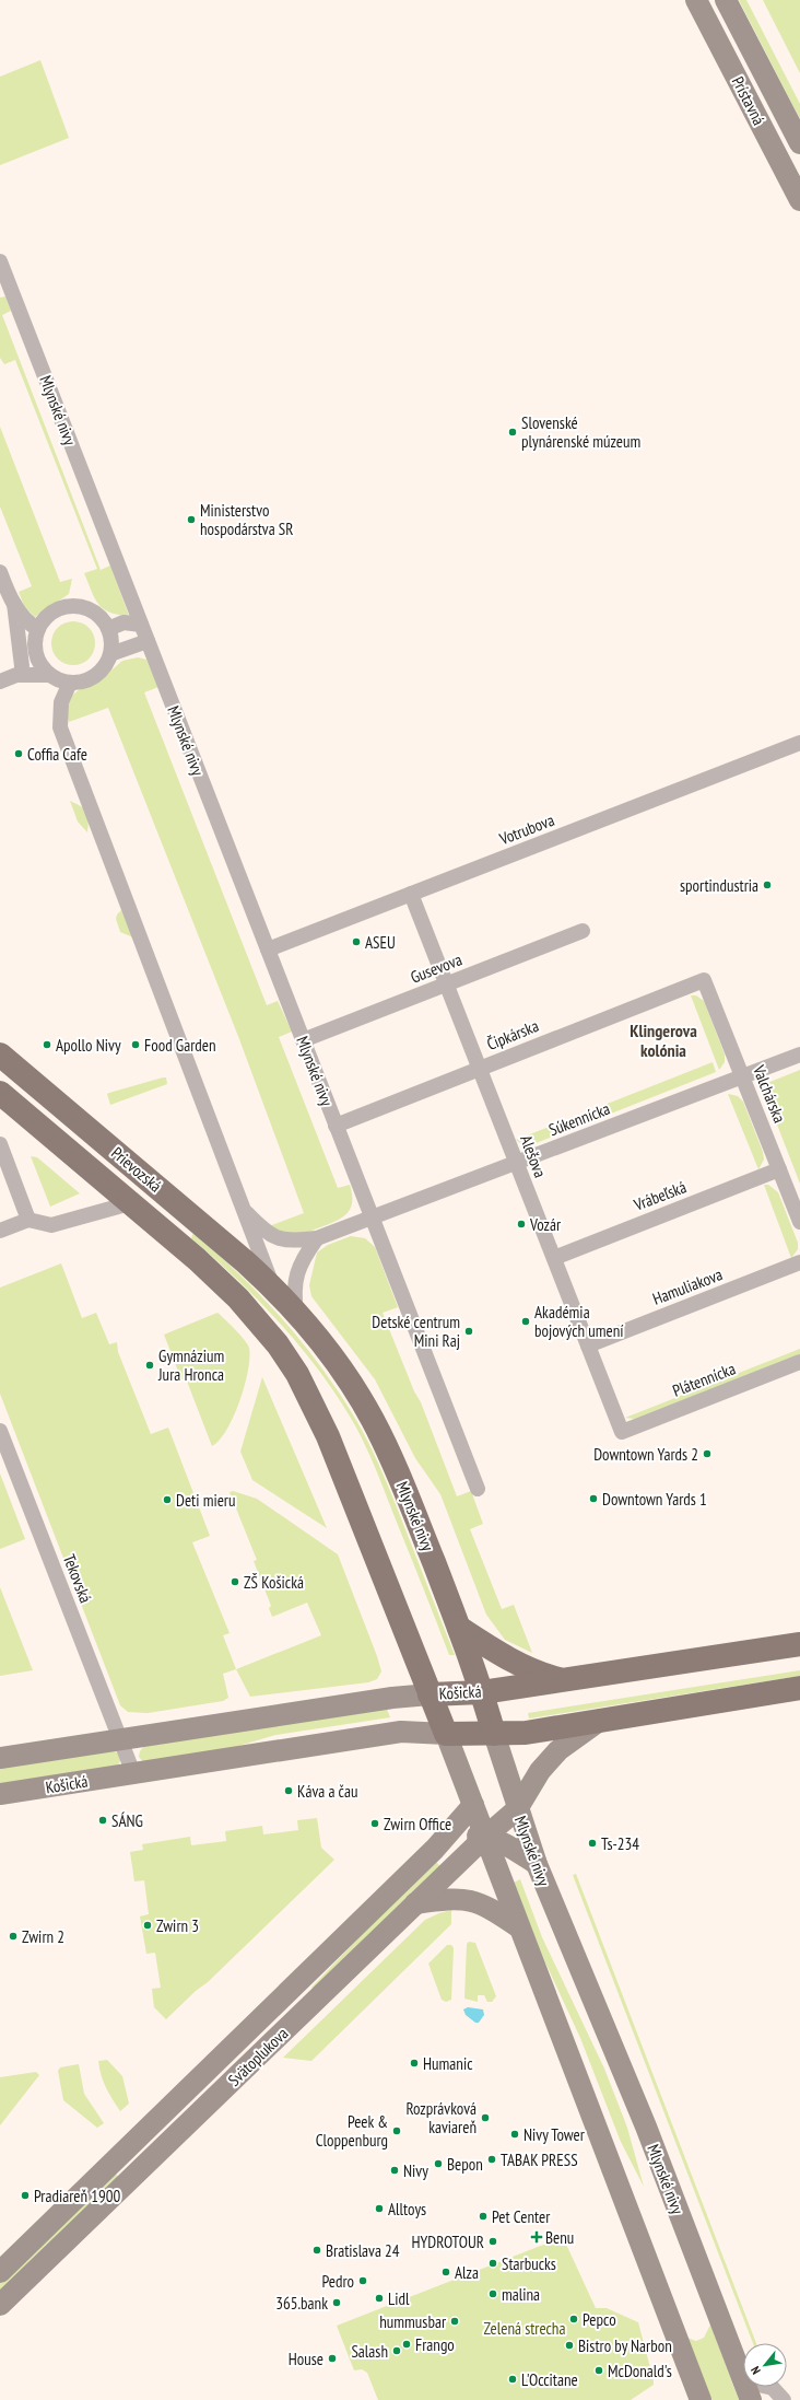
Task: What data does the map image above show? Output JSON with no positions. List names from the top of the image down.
{
  "streets": {
    "main road": ["Mlynské nivy", "Prievozská", "Košická"],
    "street": [
      "Prístavná",
      "Votrubova",
      "Gusevova",
      "Čipkárska",
      "Valchárska",
      "Súkennícka",
      "Alešova",
      "Vrábeľská",
      "Hamuliakova",
      "Plátennícka",
      "Tekovská",
      "Svätoplukova"
    ]
  },
  "crossings": [
    ["Mlynské nivy", "Votrubova"],
    ["Mlynské nivy", "Gusevova"],
    ["Mlynské nivy", "Čipkárska"],
    ["Mlynské nivy", "Súkennícka"],
    ["Mlynské nivy", "Prievozská"],
    ["Mlynské nivy", "Košická"],
    ["Mlynské nivy", "Svätoplukova"],
    ["Votrubova", "Alešova"],
    ["Gusevova", "Alešova"],
    ["Čipkárska", "Valchárska"],
    ["Čipkárska", "Alešova"],
    ["Valchárska", "Súkennícka"],
    ["Valchárska", "Vrábeľská"],
    ["Súkennícka", "Alešova"],
    ["Alešova", "Vrábeľská"],
    ["Alešova", "Hamuliakova"],
    ["Alešova", "Plátennícka"],
    ["Prievozská", "Košická"],
    ["Tekovská", "Košická"],
    ["Košická", "Svätoplukova"]
  ],
  "districts": ["Klingerova kolónia"],
  "parks": ["Zelená strecha"],
  "places": {
    "other": [
      "Slovenské plynárenské múzeum",
      "Ministerstvo hospodárstva SR",
      "Coffia Cafe",
      "sportindustria",
      "ASEU",
      "Apollo Nivy",
      "Food Garden",
      "Vozár",
      "Akadémia bojových umení",
      "Detské centrum Mini Raj",
      "Gymnázium Jura Hronca",
      "Downtown Yards 2",
      "Downtown Yards 1",
      "Deti mieru",
      "ZŠ Košická",
      "Káva a čau",
      "SÁNG",
      "Zwirn Office",
      "Ts-234",
      "Zwirn 3",
      "Zwirn 2",
      "Humanic",
      "Rozprávková kaviareň",
      "Peek & Cloppenburg",
      "Nivy Tower",
      "TABAK PRESS",
      "Bepon",
      "Nivy",
      "Pradiareň 1900",
      "Alltoys",
      "Pet Center",
      "HYDROTOUR",
      "Bratislava 24",
      "Starbucks",
      "Alza",
      "Pedro",
      "malina",
      "Lidl",
      "365.bank",
      "Pepco",
      "hummusbar",
      "Frango",
      "Bistro by Narbon",
      "Salash",
      "House",
      "McDonald's",
      "L'Occitane"
    ],
    "health": ["Benu"]
  },
  "north": "bottom left"
}
